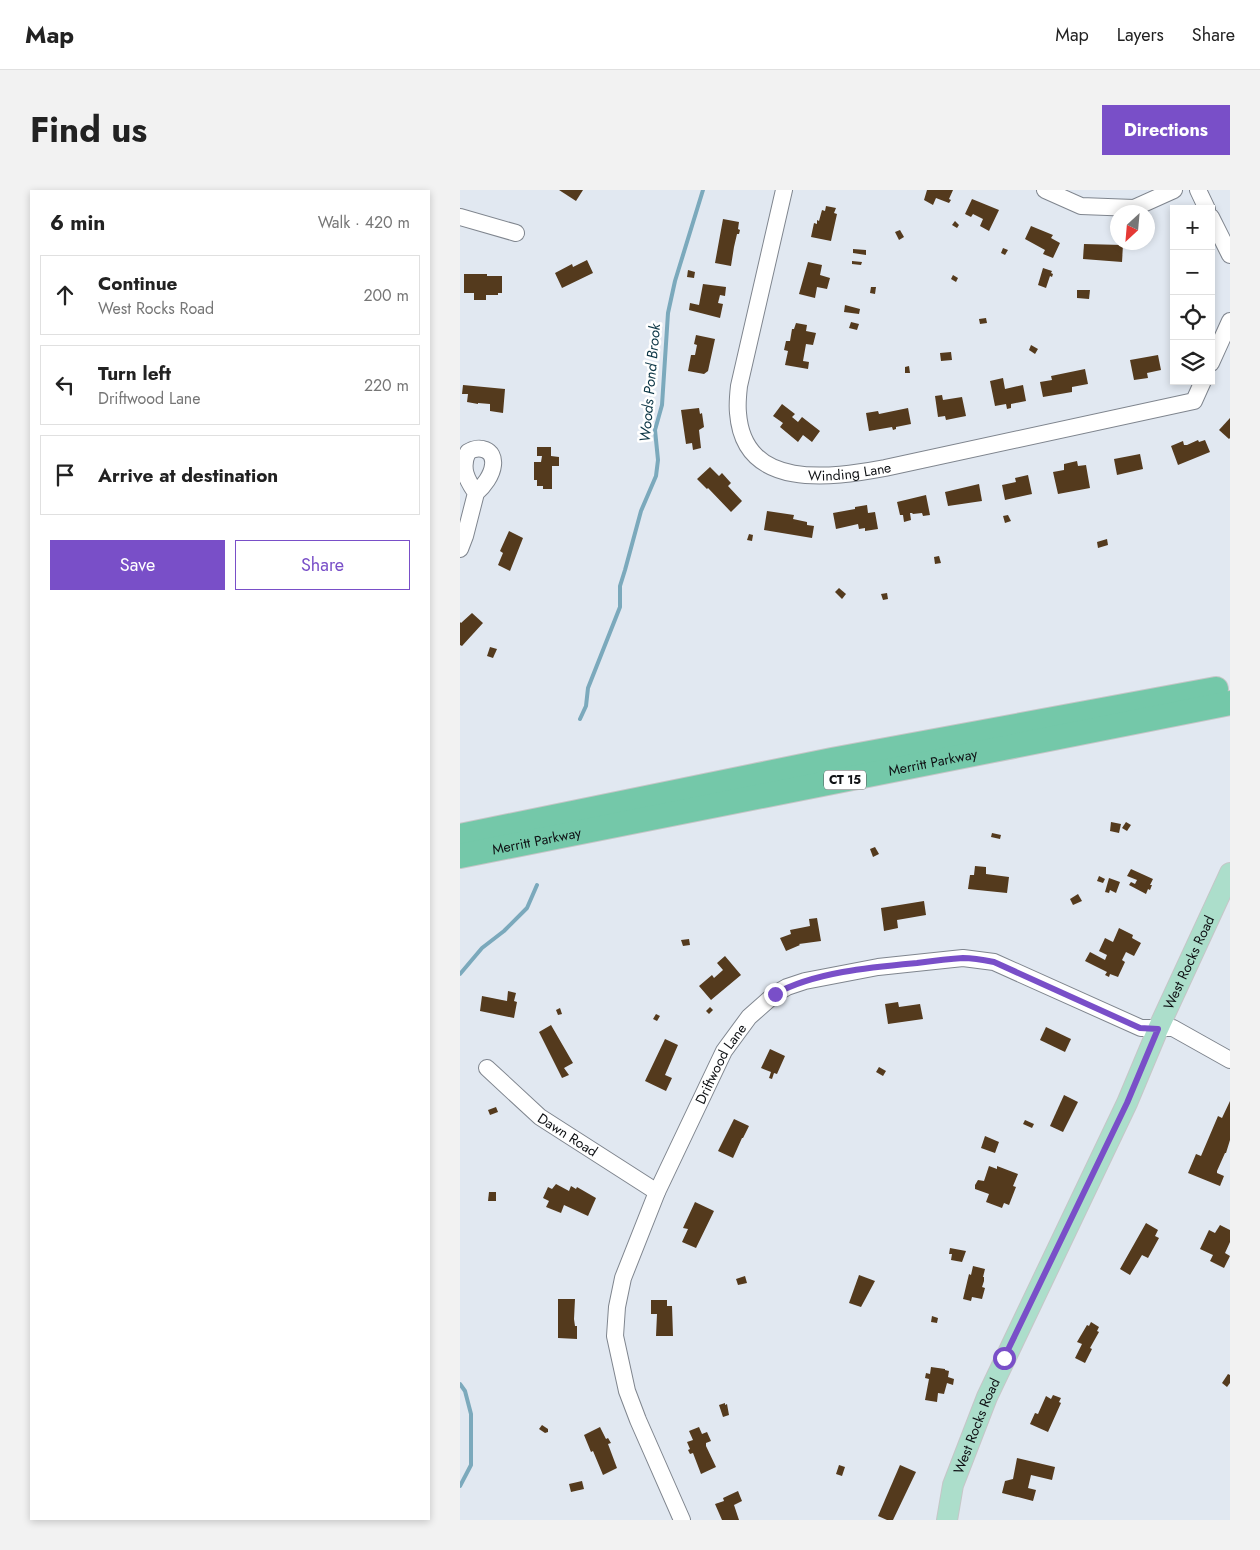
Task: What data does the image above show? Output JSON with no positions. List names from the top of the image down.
{
  "streets": {
    "highway": ["Merritt Parkway", "CT 15"],
    "main road": ["West Rocks Road"],
    "street": ["Winding Lane", "Driftwood Lane", "Dawn Road"]
  },
  "crossings": [
    ["West Rocks Road", "Driftwood Lane"],
    ["Driftwood Lane", "Dawn Road"]
  ],
  "water": ["Woods Pond Brook"],
  "north": "bottom left",
  "page": {
    "header": "Map",
    "nav": ["Map", "Layers", "Share"],
    "title": "Find us",
    "buttons": [
      "Directions",
      ["Save", "Share"]
    ],
    "heading": ["6 min", "Walk · 420 m"],
    "map_buttons": ["+", "−"],
    "list": [
      ["Continue", "West Rocks Road", "200 m"],
      ["Turn left", "Driftwood Lane", "220 m"],
      "Arrive at destination"
    ]
  }
}
